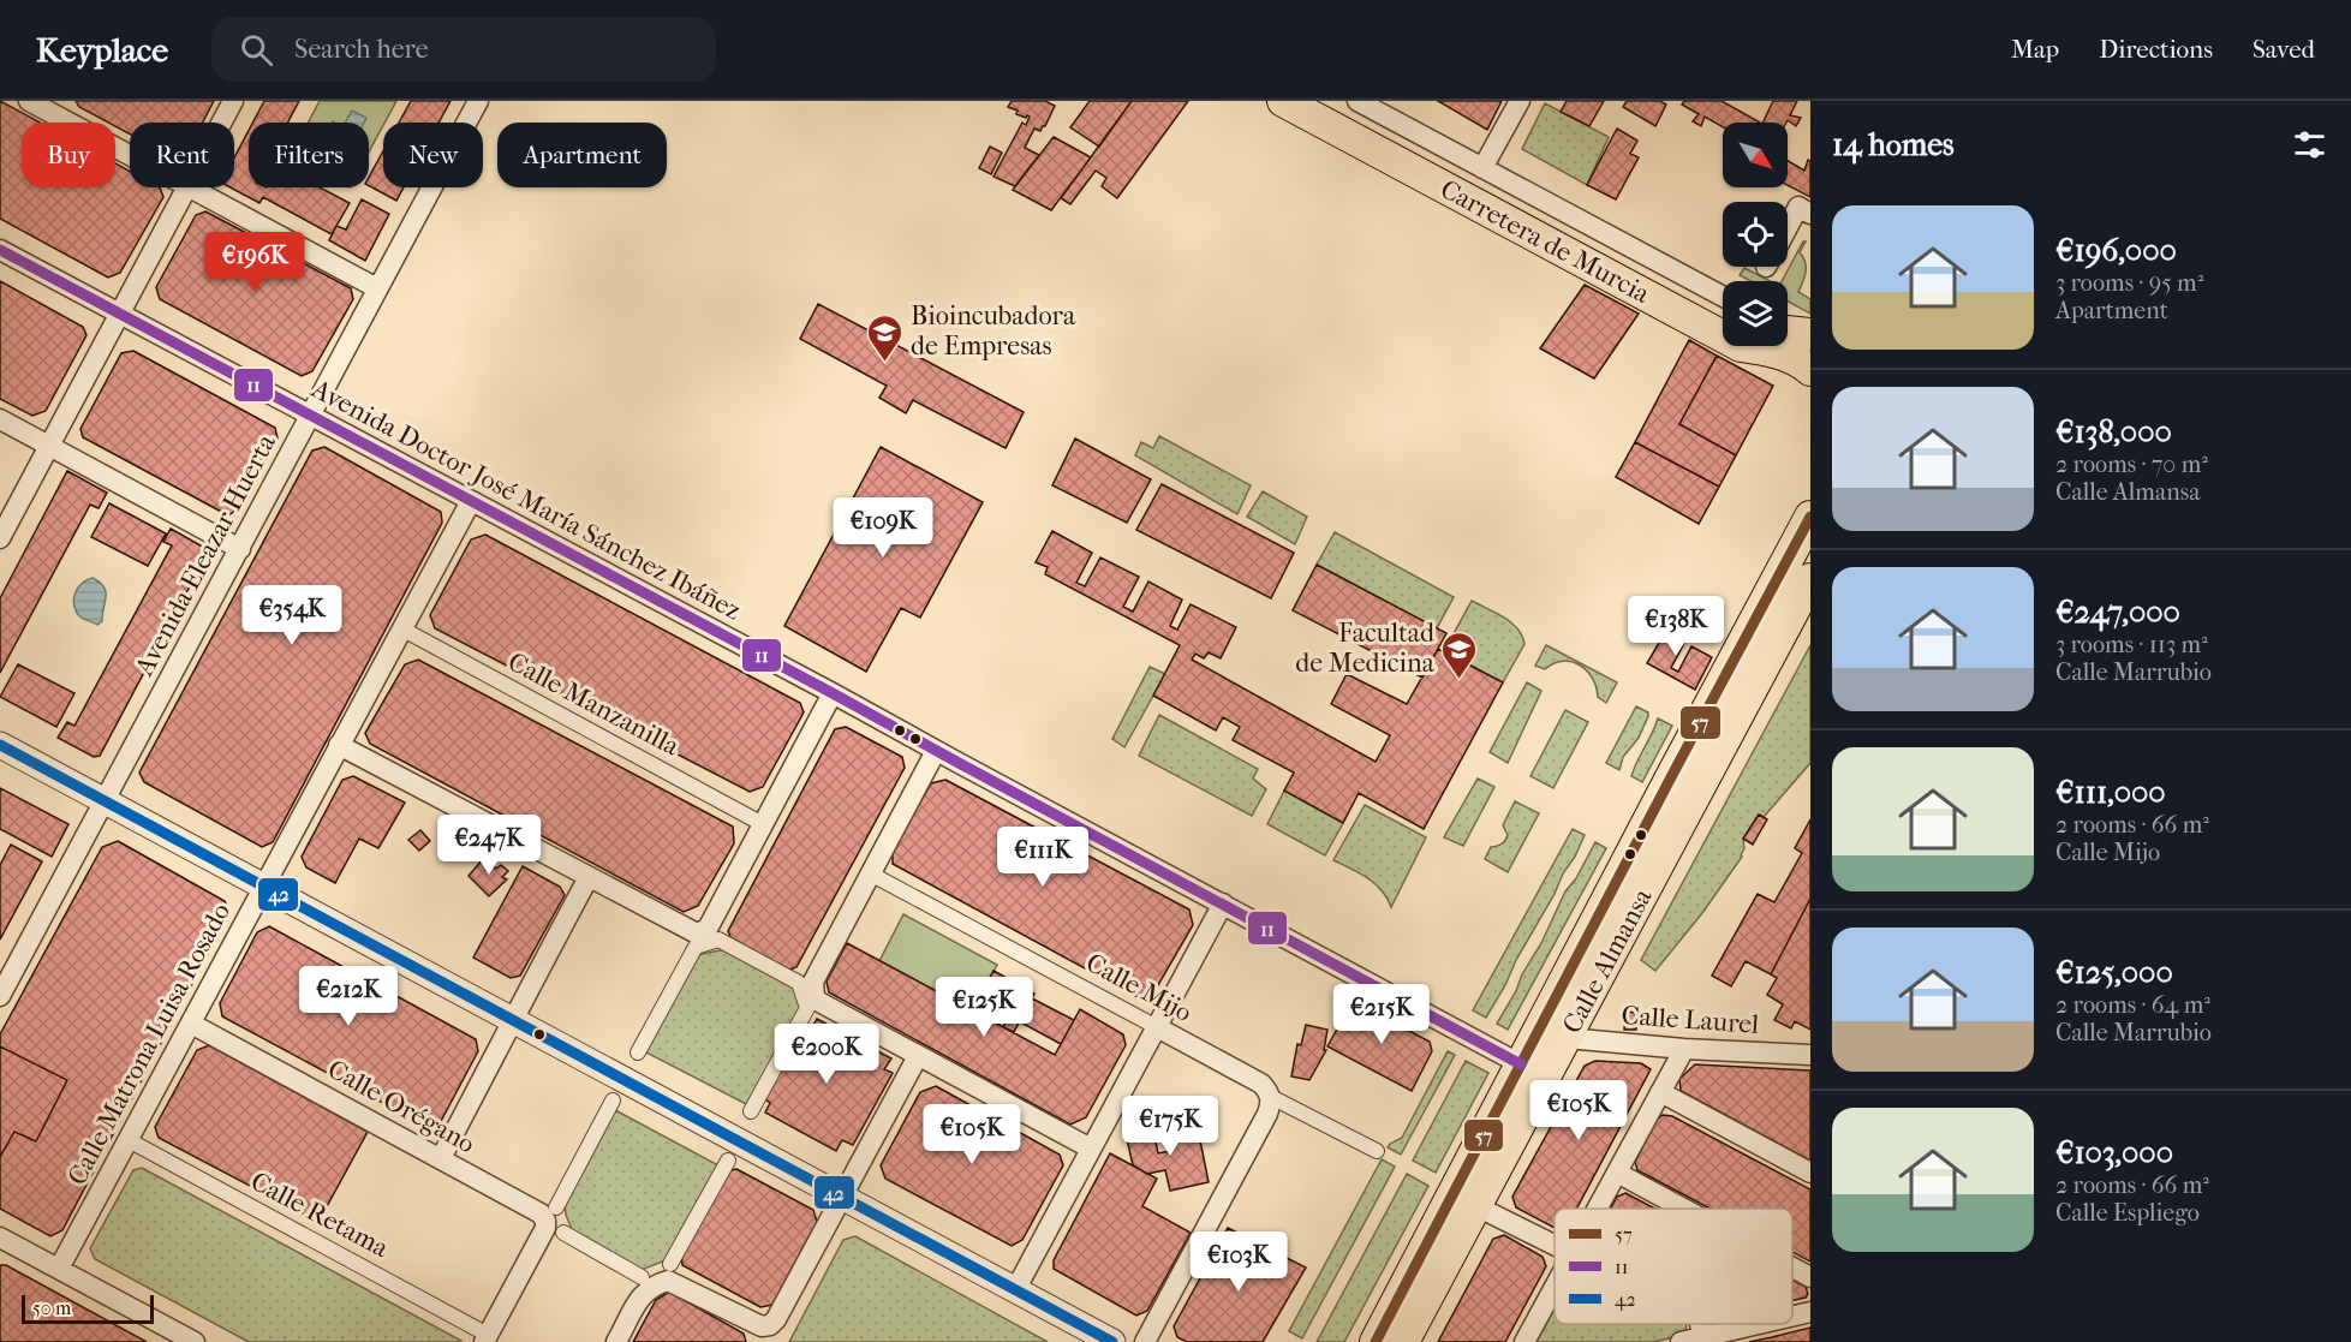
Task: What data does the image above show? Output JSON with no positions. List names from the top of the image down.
{
  "streets": {
    "main road": ["Carretera de Murcia", "Calle Almansa"],
    "street": [
      "Avenida Doctor José María Sánchez Ibáñez",
      "Avenida Eleazar Huerta",
      "Calle Manzanilla",
      "Calle Mijo",
      "Calle Laurel",
      "Calle Matrona Luisa Rosado",
      "Calle Orégano",
      "Calle Retama"
    ]
  },
  "crossings": [
    ["Avenida Doctor José María Sánchez Ibáñez", "Avenida Eleazar Huerta"],
    ["Avenida Doctor José María Sánchez Ibáñez", "Calle Almansa"],
    ["Avenida Doctor José María Sánchez Ibáñez", "Calle Matrona Luisa Rosado"],
    ["Calle Manzanilla", "Calle Matrona Luisa Rosado"],
    ["Calle Almansa", "Calle Laurel"],
    ["Calle Matrona Luisa Rosado", "Calle Orégano"],
    ["Calle Matrona Luisa Rosado", "Calle Retama"]
  ],
  "places": {
    "school or university": ["Bioincubadora de Empresas", "Facultad de Medicina"]
  },
  "lines": ["transit line 11", "transit line 57", "transit line 42"],
  "legend": ["57", "11", "42"],
  "scale_bar": "50 m",
  "north": "bottom right",
  "page": {
    "header": "Keyplace",
    "search": "Search here",
    "nav": ["Map", "Directions", "Saved"],
    "heading": "14 homes",
    "chip": [
      "Buy",
      "Rent",
      "Filters",
      "New",
      "Apartment"
    ],
    "list": [
      {
        "name": "€196,000",
        "note": "3 rooms · 95 m² · Apartment"
      },
      {
        "name": "€138,000",
        "note": "2 rooms · 70 m² · Calle Almansa"
      },
      {
        "name": "€247,000",
        "note": "3 rooms · 113 m² · Calle Marrubio"
      },
      {
        "name": "€111,000",
        "note": "2 rooms · 66 m² · Calle Mijo"
      },
      {
        "name": "€125,000",
        "note": "2 rooms · 64 m² · Calle Marrubio"
      },
      {
        "name": "€103,000",
        "note": "2 rooms · 66 m² · Calle Espliego"
      }
    ],
    "price": [
      "€196K",
      "€109K",
      "€354K",
      "€138K",
      "€247K",
      "€111K",
      "€212K",
      "€125K",
      "€215K",
      "€200K",
      "€105K",
      "€175K",
      "€105K",
      "€103K"
    ],
    "scale": "50 m"
  }
}
